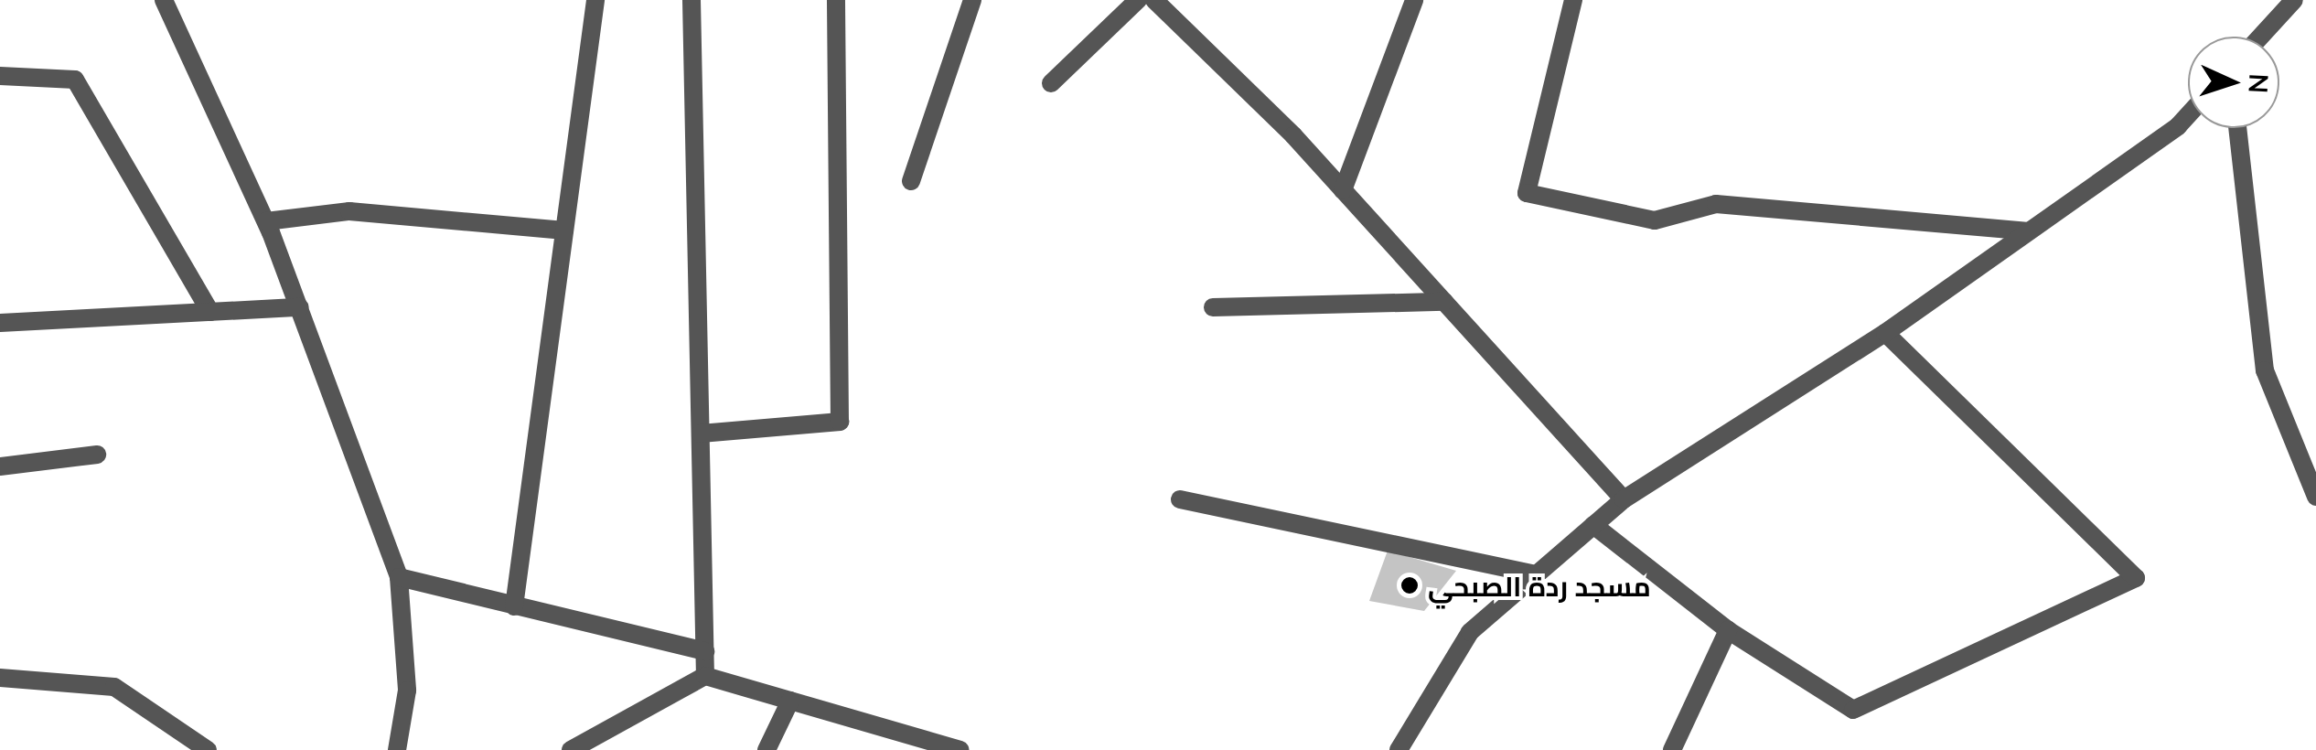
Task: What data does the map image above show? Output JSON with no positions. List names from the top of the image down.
{
  "places": ["مسجد ردة الصبحي"],
  "north": "right"
}
